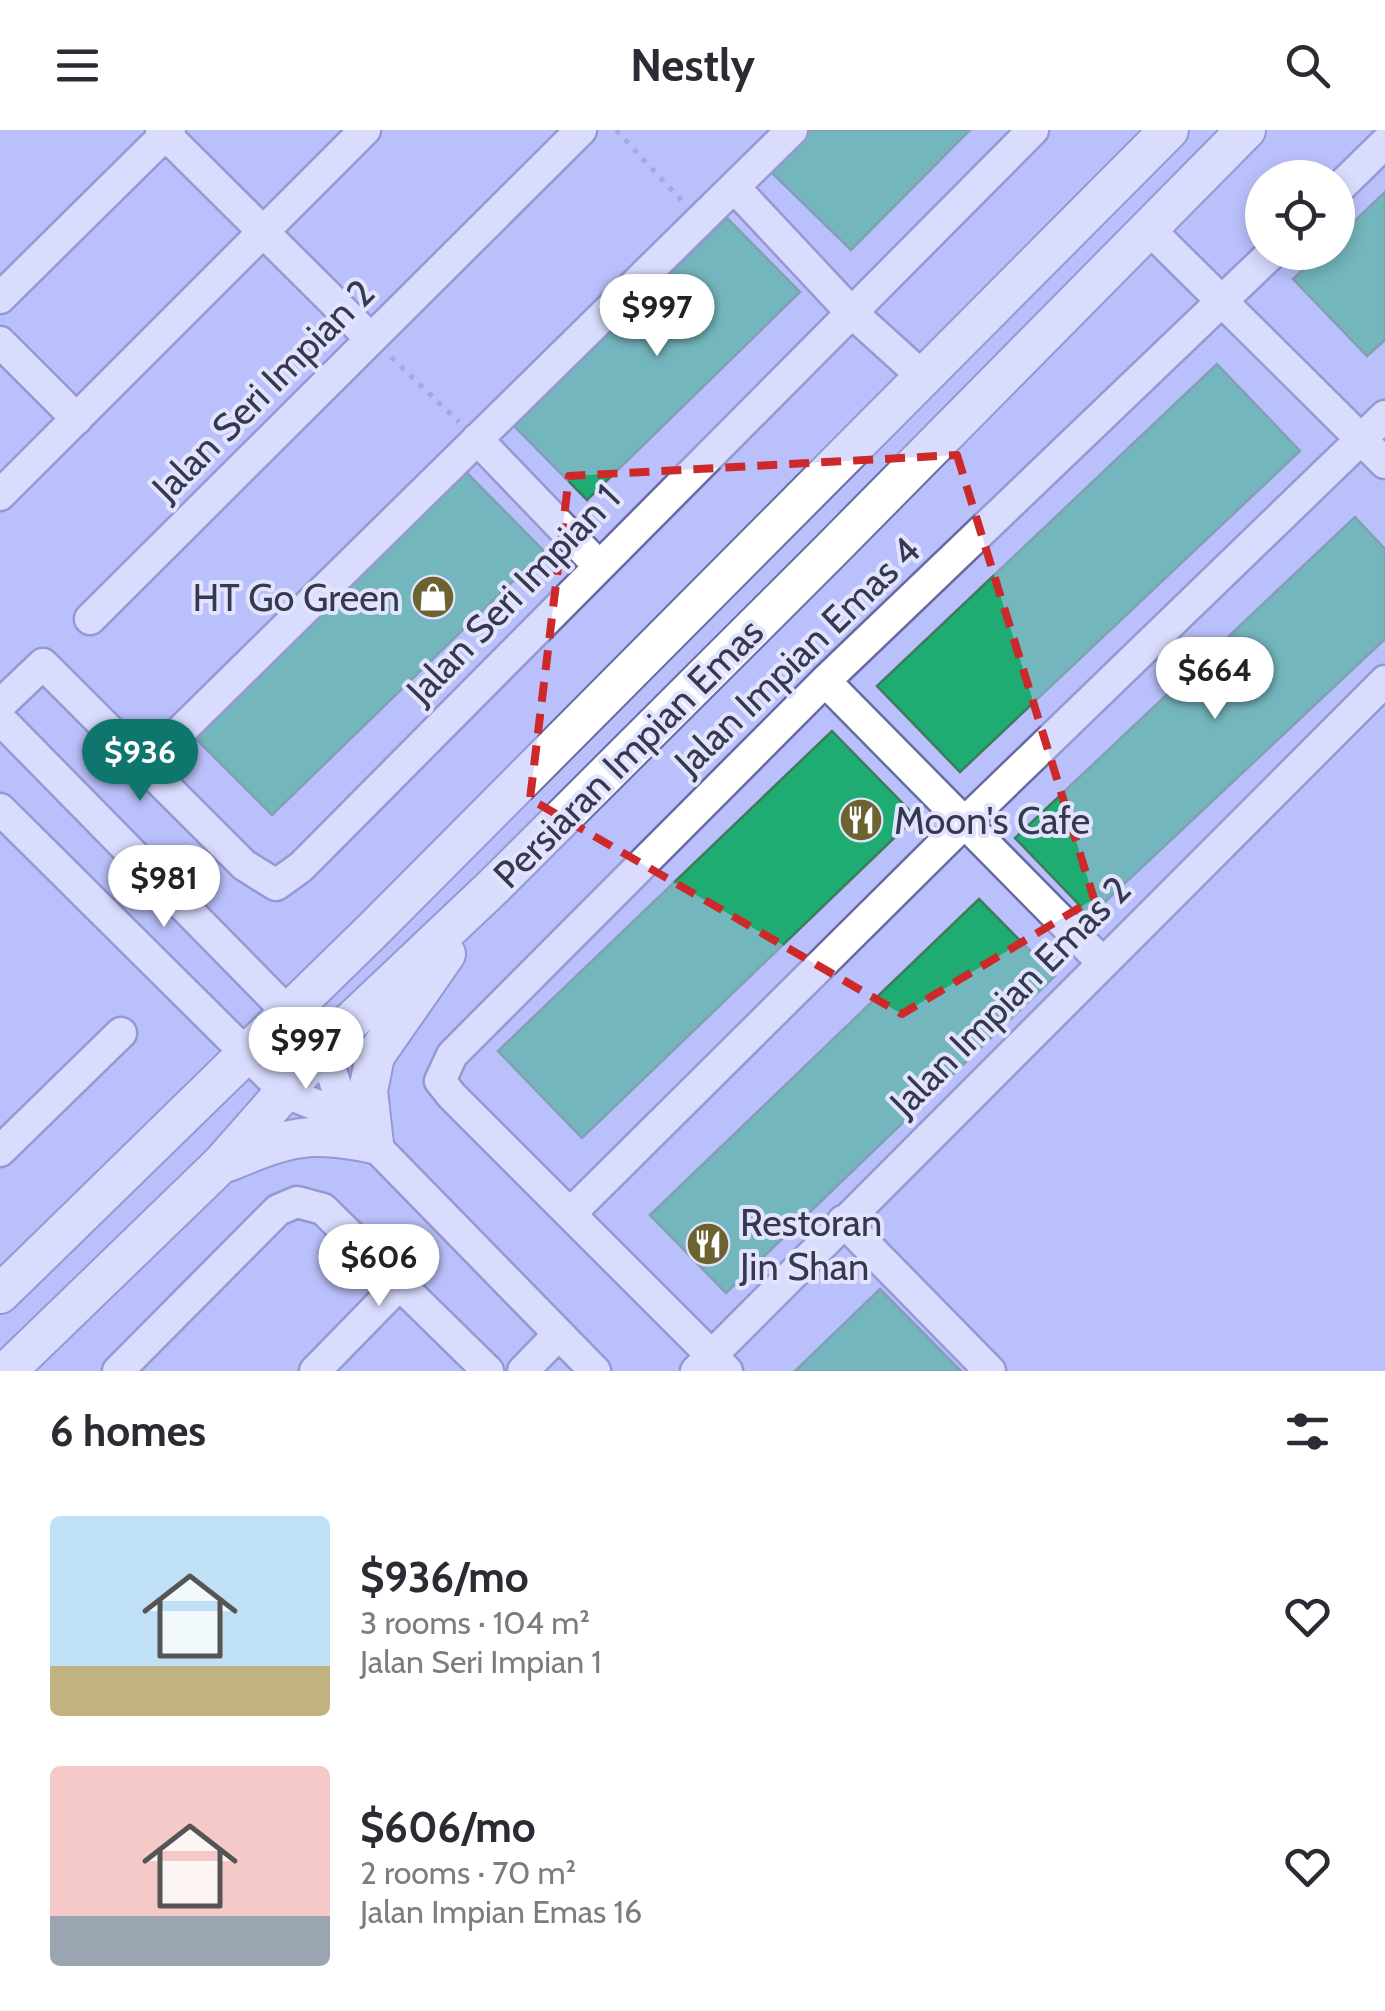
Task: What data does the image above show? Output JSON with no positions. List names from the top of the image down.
{
  "streets": {
    "main road": ["Persiaran Impian Emas"],
    "street": [
      "Jalan Seri Impian 2",
      "Jalan Seri Impian 1",
      "Jalan Impian Emas 4",
      "Jalan Impian Emas 2"
    ]
  },
  "places": {
    "shop": ["HT Go Green"],
    "restaurant": ["Moon's Cafe", "Restoran Jin Shan"]
  },
  "page": {
    "header": "Nestly",
    "price": [
      "$997",
      "$664",
      "$936",
      "$981",
      "$997",
      "$606"
    ],
    "heading": "6 homes",
    "list": [
      {
        "name": "$936/mo",
        "note": "3 rooms · 104 m² · Jalan Seri Impian 1"
      },
      {
        "name": "$606/mo",
        "note": "2 rooms · 70 m² · Jalan Impian Emas 16"
      }
    ]
  }
}
